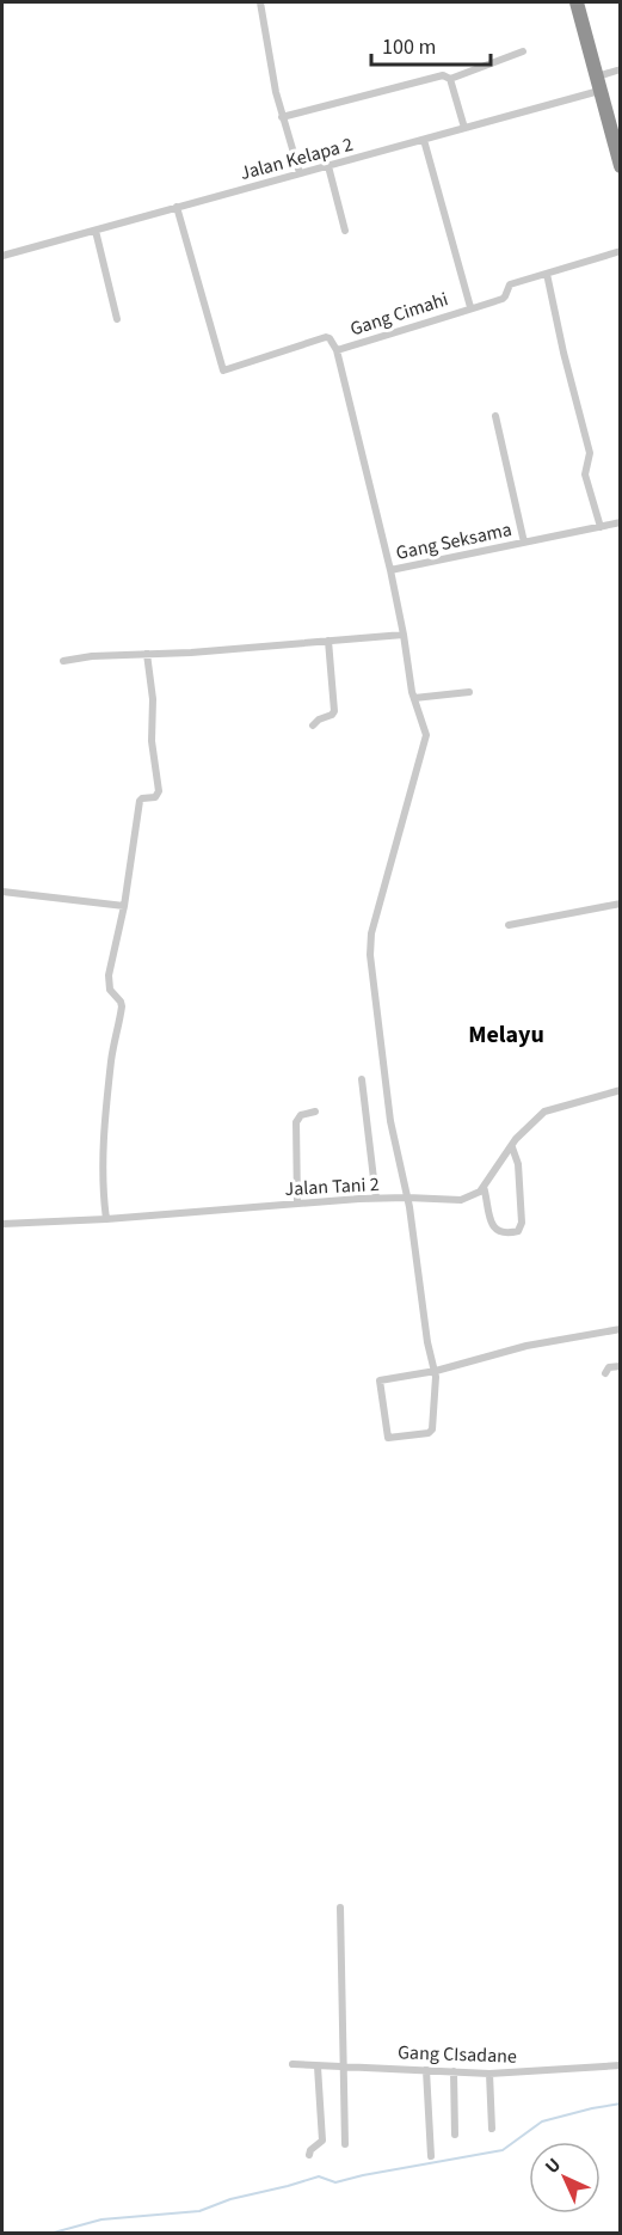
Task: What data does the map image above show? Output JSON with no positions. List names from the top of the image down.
{
  "streets": {
    "street": [
      "Jalan Kelapa 2",
      "Gang Cimahi",
      "Gang Seksama",
      "Jalan Tani 2",
      "Gang CIsadane"
    ]
  },
  "crossings": [
    ["Jalan Kelapa 2", "Gang Cimahi"],
    ["Gang Cimahi", "Gang Seksama"]
  ],
  "districts": ["Melayu"],
  "scale_bar": "100 m",
  "north": "top left"
}
